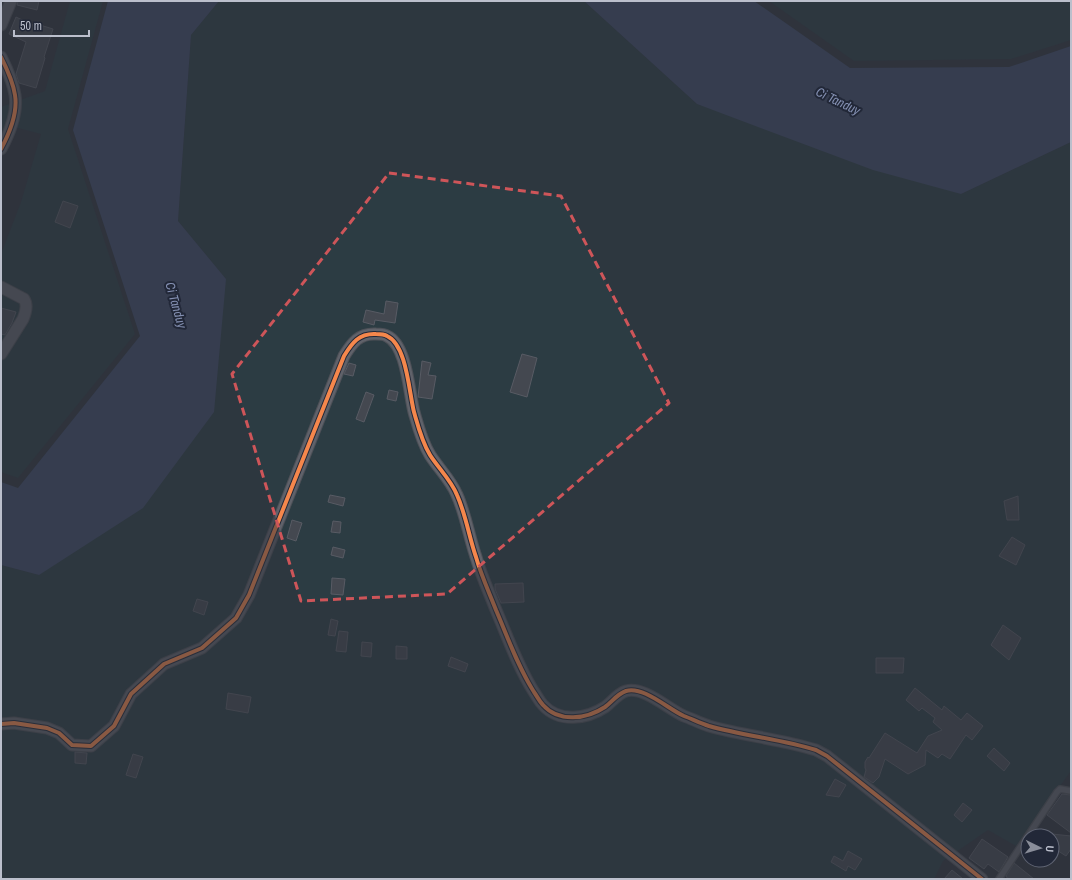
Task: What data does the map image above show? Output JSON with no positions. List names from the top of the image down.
{
  "water": ["Ci Tanduy"],
  "scale_bar": "50 m",
  "north": "right"
}
